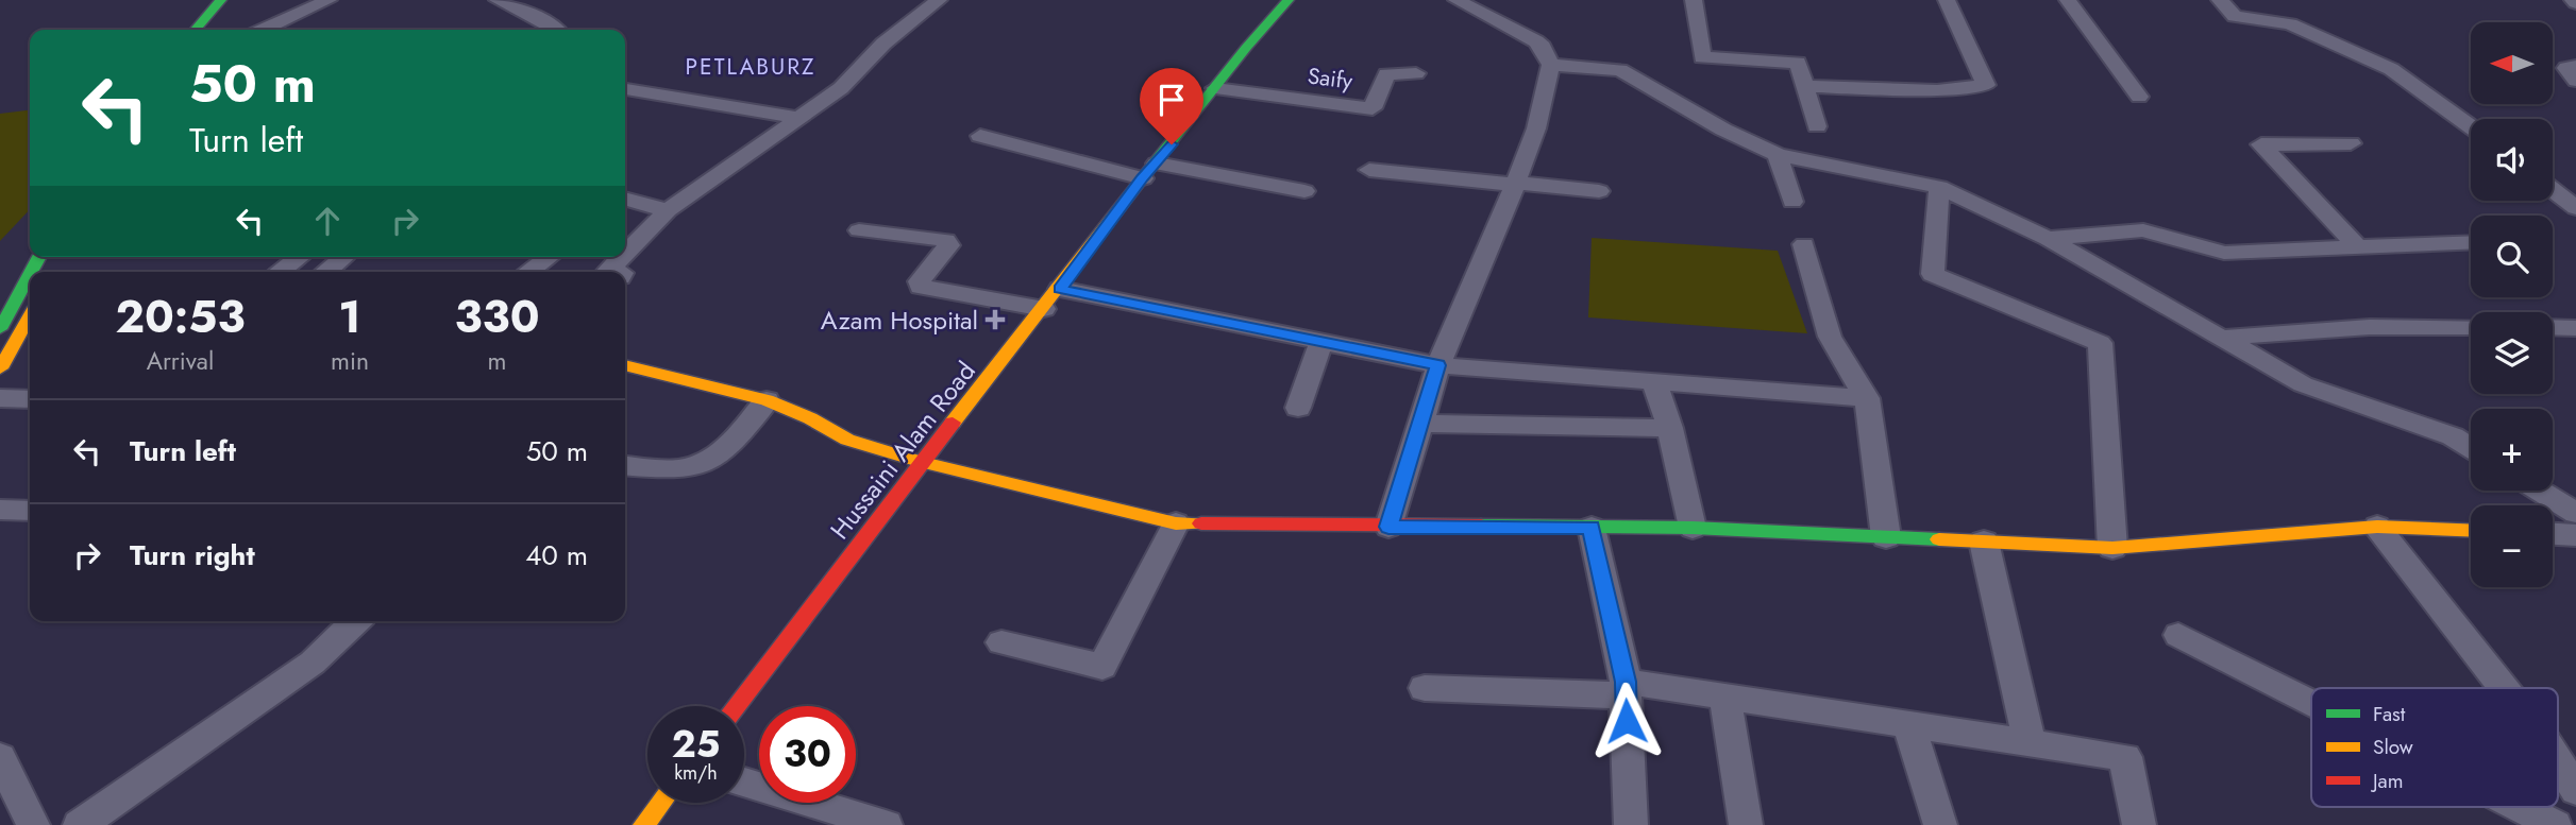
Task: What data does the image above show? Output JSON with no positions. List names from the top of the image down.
{
  "streets": {
    "main road": ["Hussaini Alam Road"],
    "street": ["Saify"]
  },
  "crossings": [
    ["Saify", "Hussaini Alam Road"]
  ],
  "districts": ["PETLABURZ"],
  "places": {
    "health": ["Azam Hospital"]
  },
  "legend": ["Fast", "Slow", "Jam"],
  "north": "left",
  "page": {
    "map_buttons": ["+", "−"],
    "turn": ["50 m", "Turn left"],
    "eta": [
      "20:53",
      "Arrival",
      "1",
      "min",
      "330",
      "m"
    ],
    "list": [
      {
        "name": "Turn left",
        "value": "50 m"
      },
      {
        "name": "Turn right",
        "value": "40 m"
      }
    ],
    "speed": "25 km/h",
    "limit": "30"
  }
}
